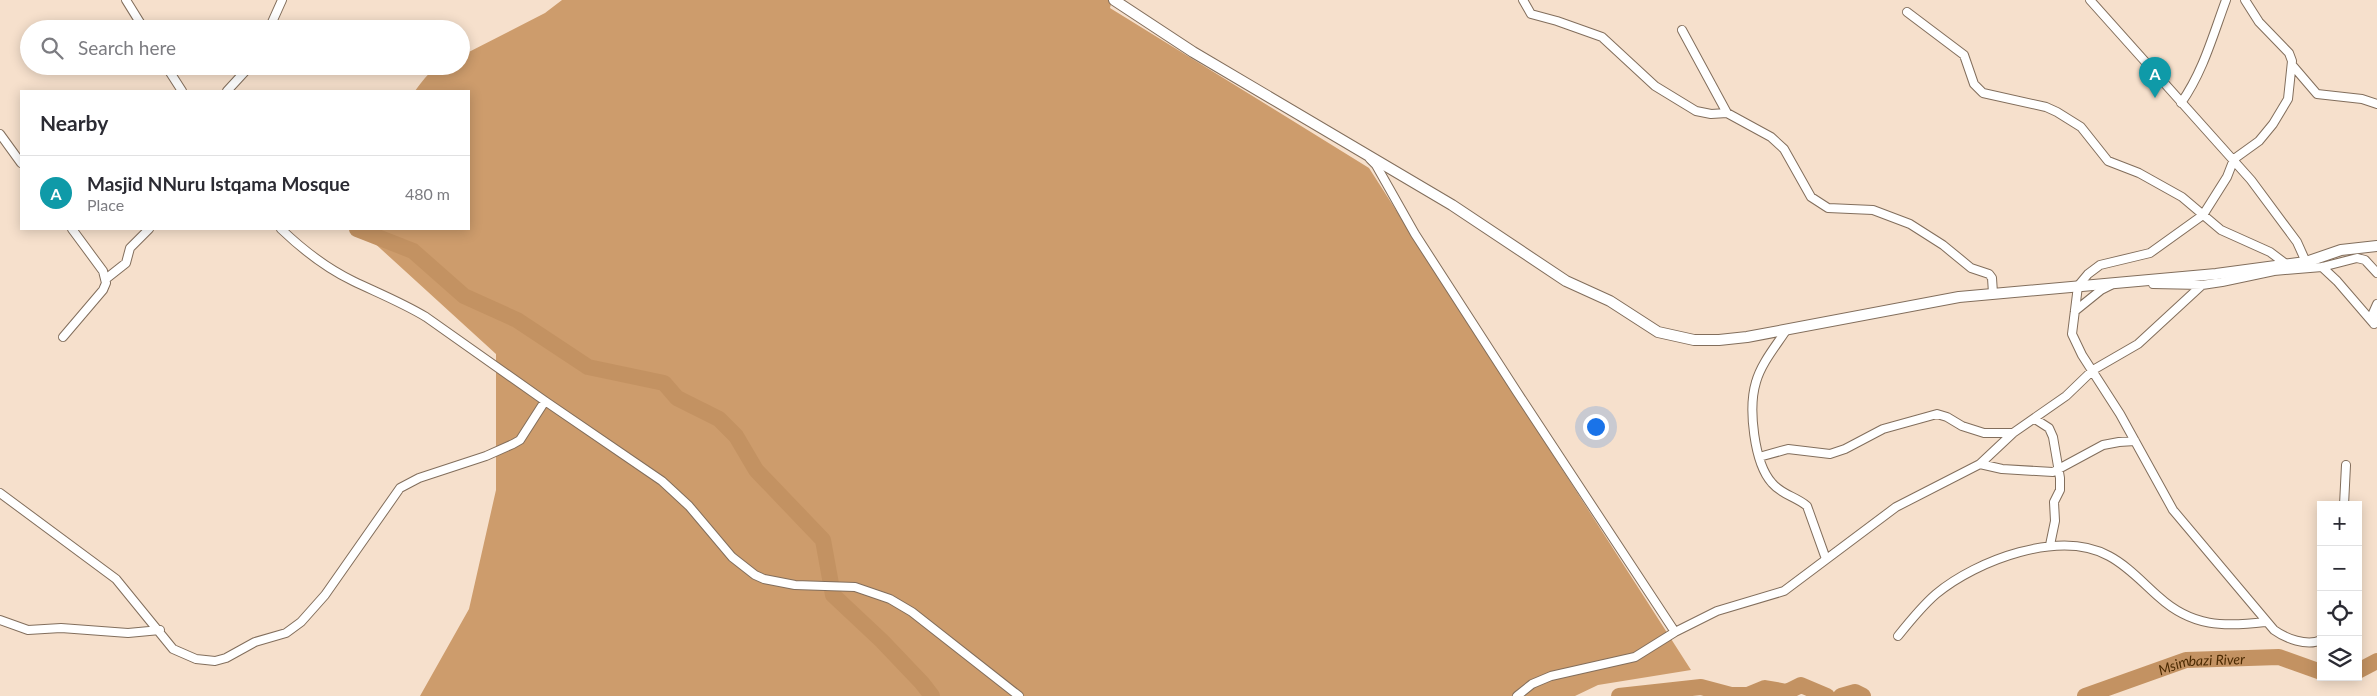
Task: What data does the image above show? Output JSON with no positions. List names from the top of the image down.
{
  "water": ["Msimbazi River"],
  "page": {
    "search": "Search here",
    "pins": "A",
    "heading": "Nearby",
    "list": [
      {
        "mark": "A",
        "name": "Masjid NNuru Istqama Mosque",
        "note": "Place",
        "value": "480 m"
      }
    ],
    "map_buttons": ["+", "−"]
  }
}
